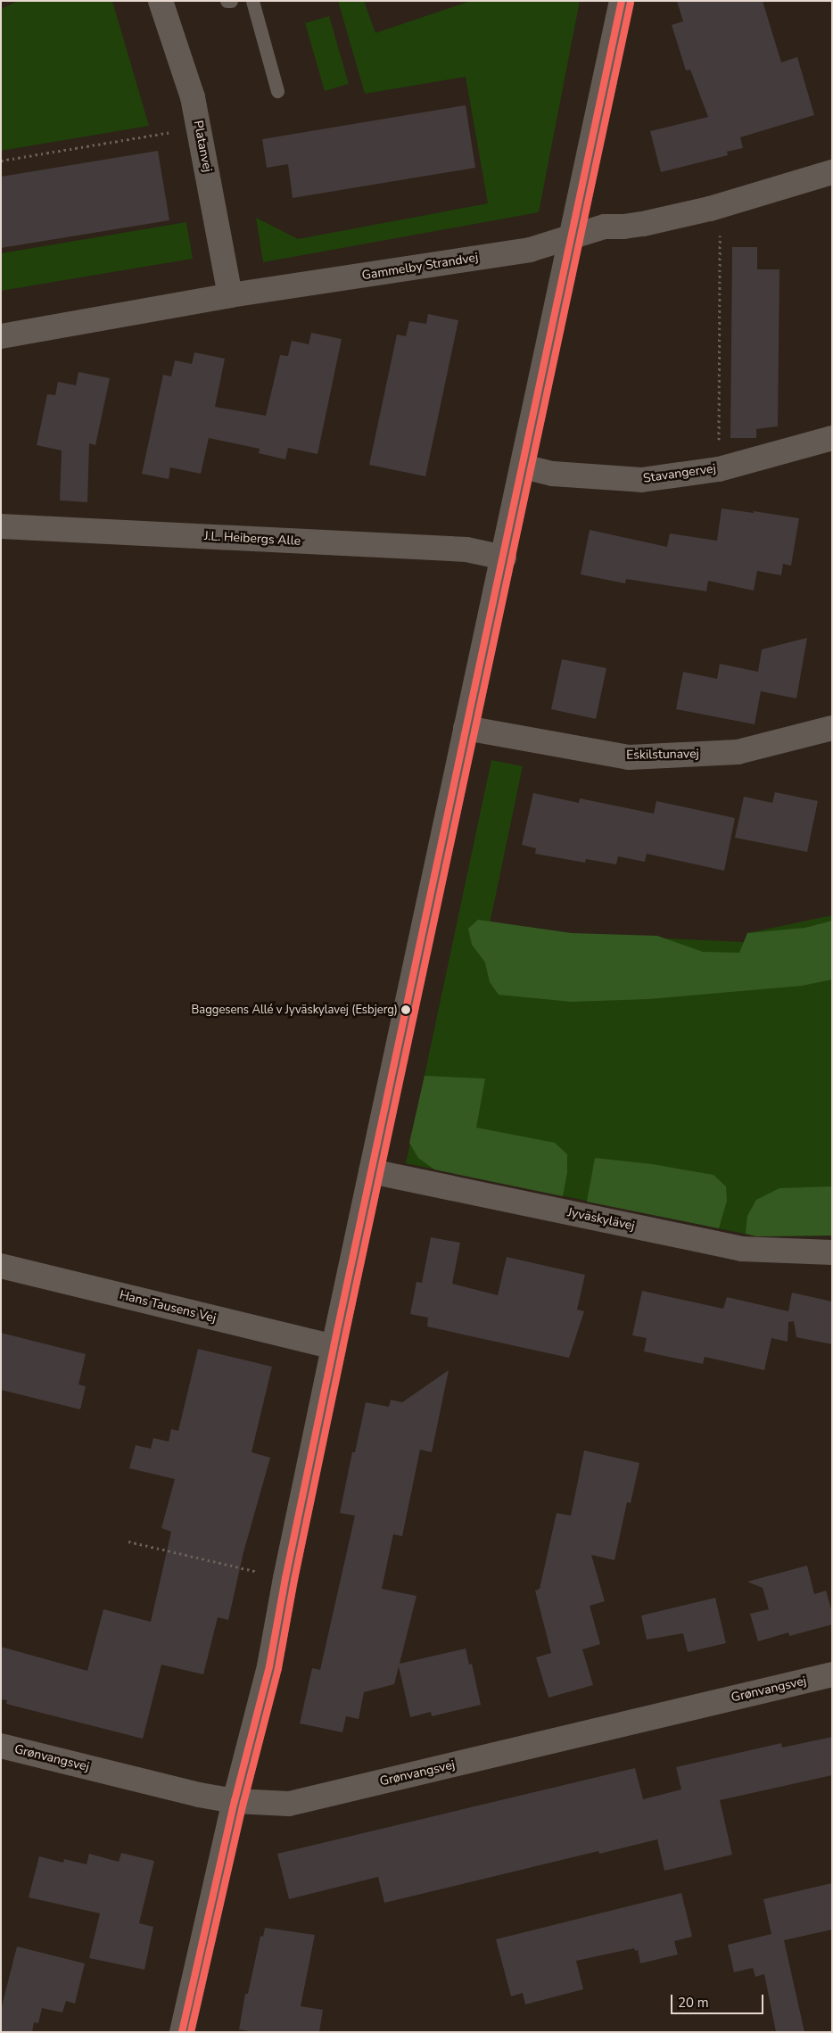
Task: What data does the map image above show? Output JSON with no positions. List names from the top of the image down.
{
  "streets": {
    "street": [
      "Platanvej",
      "Gammelby Strandvej",
      "Stavangervej",
      "J.L. Heibergs Alle",
      "Eskilstunavej",
      "Jyväskylävej",
      "Hans Tausens Vej",
      "Grønvangsvej"
    ]
  },
  "crossings": [
    ["Platanvej", "Gammelby Strandvej"]
  ],
  "places": ["Baggesens Allé v Jyväskylavej (Esbjerg)"],
  "scale_bar": "20 m"
}
